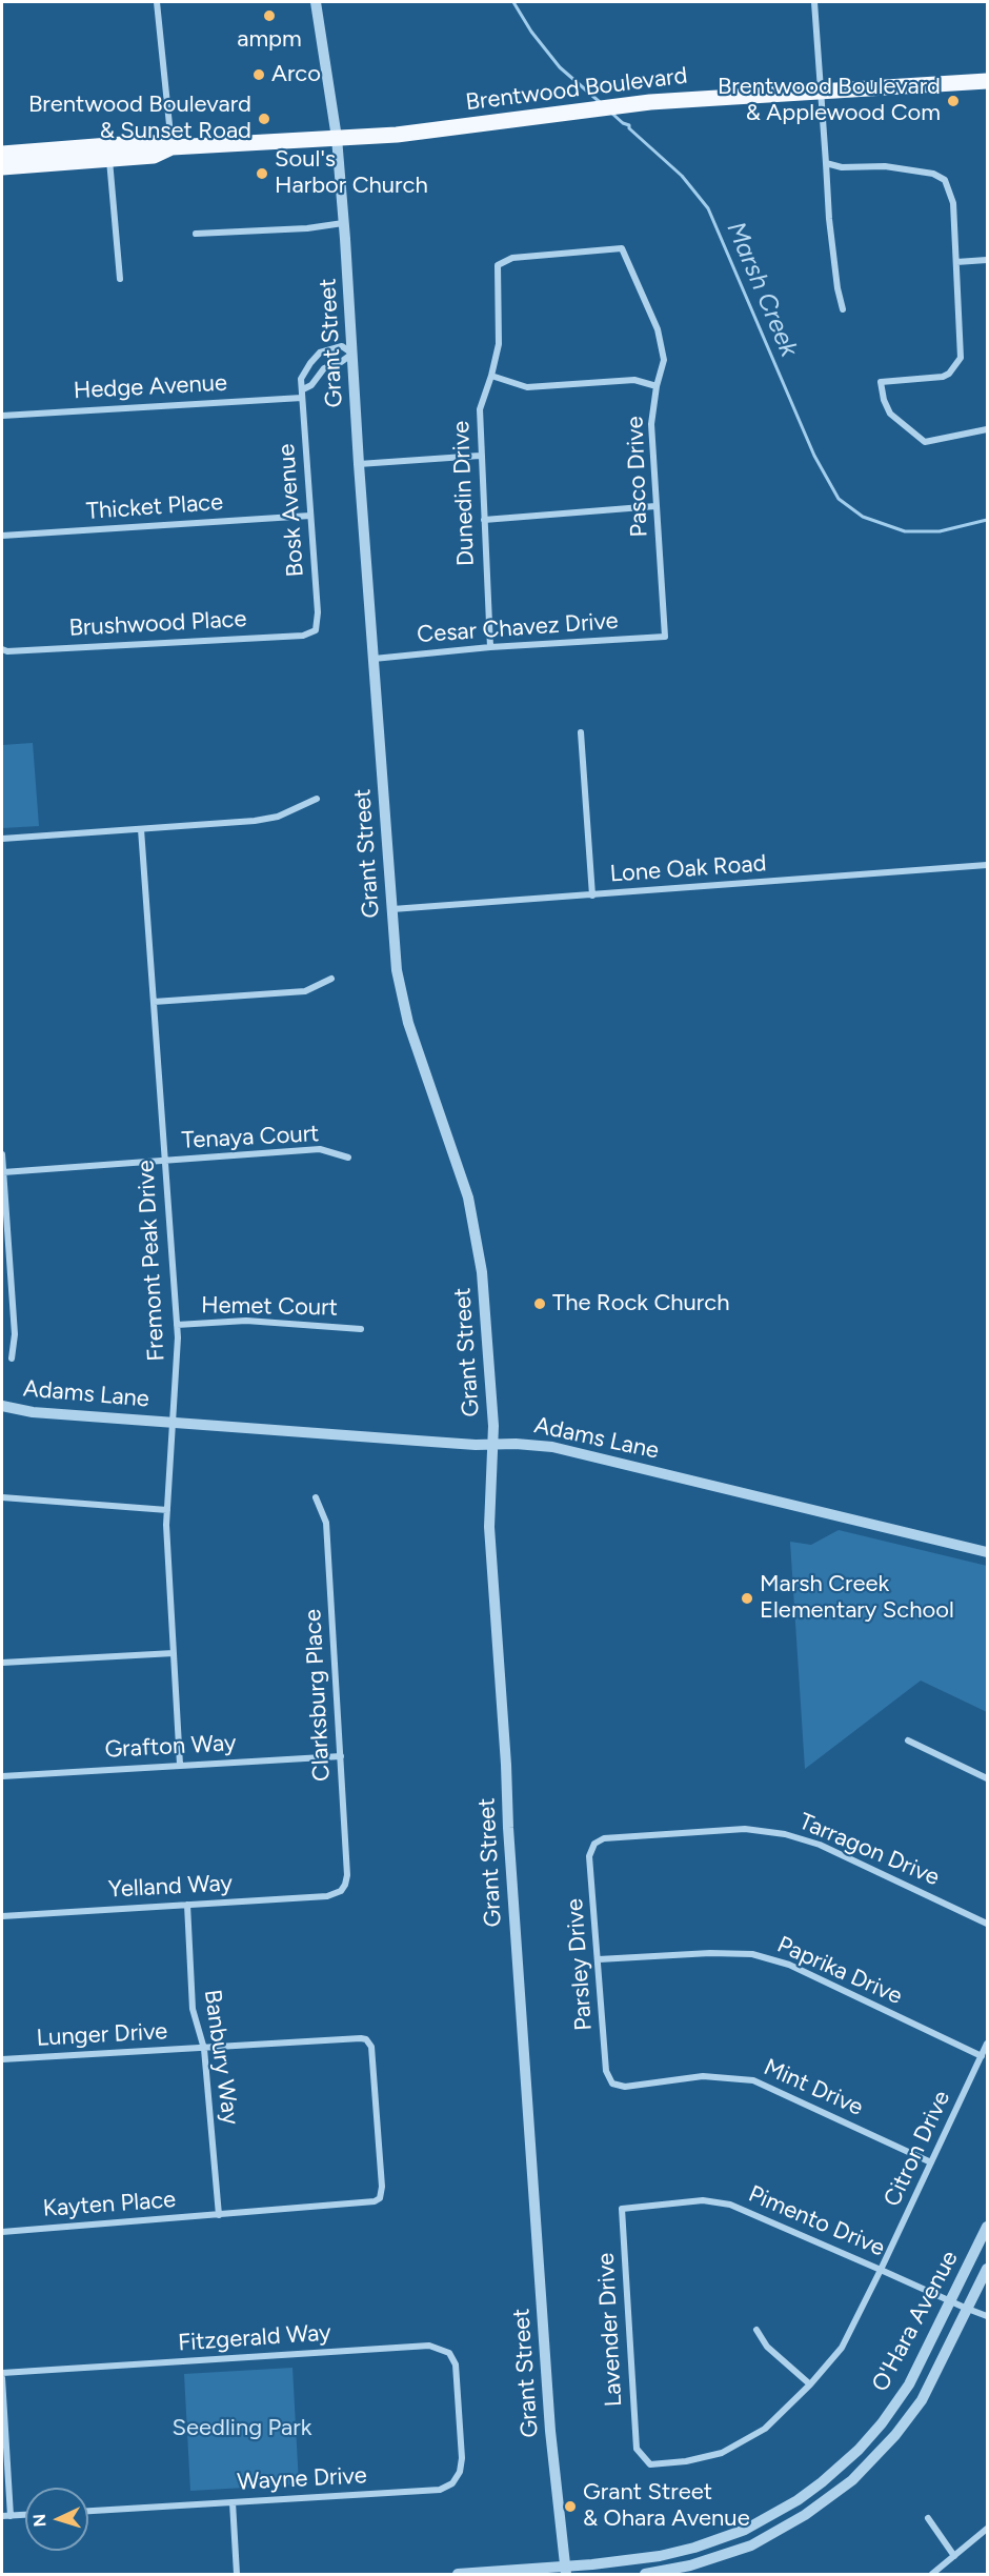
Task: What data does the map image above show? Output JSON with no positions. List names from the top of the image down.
{
  "streets": {
    "main road": ["Brentwood Boulevard"],
    "street": [
      "Grant Street",
      "Hedge Avenue",
      "Pasco Drive",
      "Dunedin Drive",
      "Thicket Place",
      "Bosk Avenue",
      "Brushwood Place",
      "Cesar Chavez Drive",
      "Lone Oak Road",
      "Tenaya Court",
      "Fremont Peak Drive",
      "Hemet Court",
      "Adams Lane",
      "Clarksburg Place",
      "Grafton Way",
      "Tarragon Drive",
      "Yelland Way",
      "Parsley Drive",
      "Paprika Drive",
      "Lunger Drive",
      "Banbury Way",
      "Mint Drive",
      "Citron Drive",
      "Kayten Place",
      "Pimento Drive",
      "O'Hara Avenue",
      "Lavender Drive",
      "Fitzgerald Way",
      "Wayne Drive"
    ]
  },
  "crossings": [
    ["Brentwood Boulevard", "Grant Street"],
    ["Grant Street", "Bosk Avenue"],
    ["Grant Street", "Cesar Chavez Drive"],
    ["Grant Street", "Lone Oak Road"],
    ["Grant Street", "Adams Lane"],
    ["Grant Street", "O'Hara Avenue"],
    ["Hedge Avenue", "Bosk Avenue"],
    ["Pasco Drive", "Dunedin Drive"],
    ["Pasco Drive", "Cesar Chavez Drive"],
    ["Dunedin Drive", "Cesar Chavez Drive"],
    ["Thicket Place", "Bosk Avenue"],
    ["Bosk Avenue", "Brushwood Place"],
    ["Tenaya Court", "Fremont Peak Drive"],
    ["Fremont Peak Drive", "Hemet Court"],
    ["Fremont Peak Drive", "Adams Lane"],
    ["Fremont Peak Drive", "Grafton Way"],
    ["Clarksburg Place", "Grafton Way"],
    ["Clarksburg Place", "Yelland Way"],
    ["Tarragon Drive", "Parsley Drive"],
    ["Yelland Way", "Banbury Way"],
    ["Parsley Drive", "Paprika Drive"],
    ["Parsley Drive", "Mint Drive"],
    ["Paprika Drive", "Citron Drive"],
    ["Lunger Drive", "Banbury Way"],
    ["Lunger Drive", "Kayten Place"],
    ["Banbury Way", "Kayten Place"],
    ["Mint Drive", "Citron Drive"],
    ["Citron Drive", "Pimento Drive"],
    ["Citron Drive", "Lavender Drive"],
    ["Pimento Drive", "O'Hara Avenue"],
    ["Pimento Drive", "Lavender Drive"],
    ["Fitzgerald Way", "Wayne Drive"]
  ],
  "water": ["Marsh Creek"],
  "parks": ["Seedling Park"],
  "places": [
    "ampm",
    "Arco",
    "Brentwood Boulevard & Applewood Com",
    "Brentwood Boulevard & Sunset Road",
    "Soul's Harbor Church",
    "The Rock Church",
    "Marsh Creek Elementary School",
    "Grant Street & Ohara Avenue"
  ],
  "north": "left"
}
